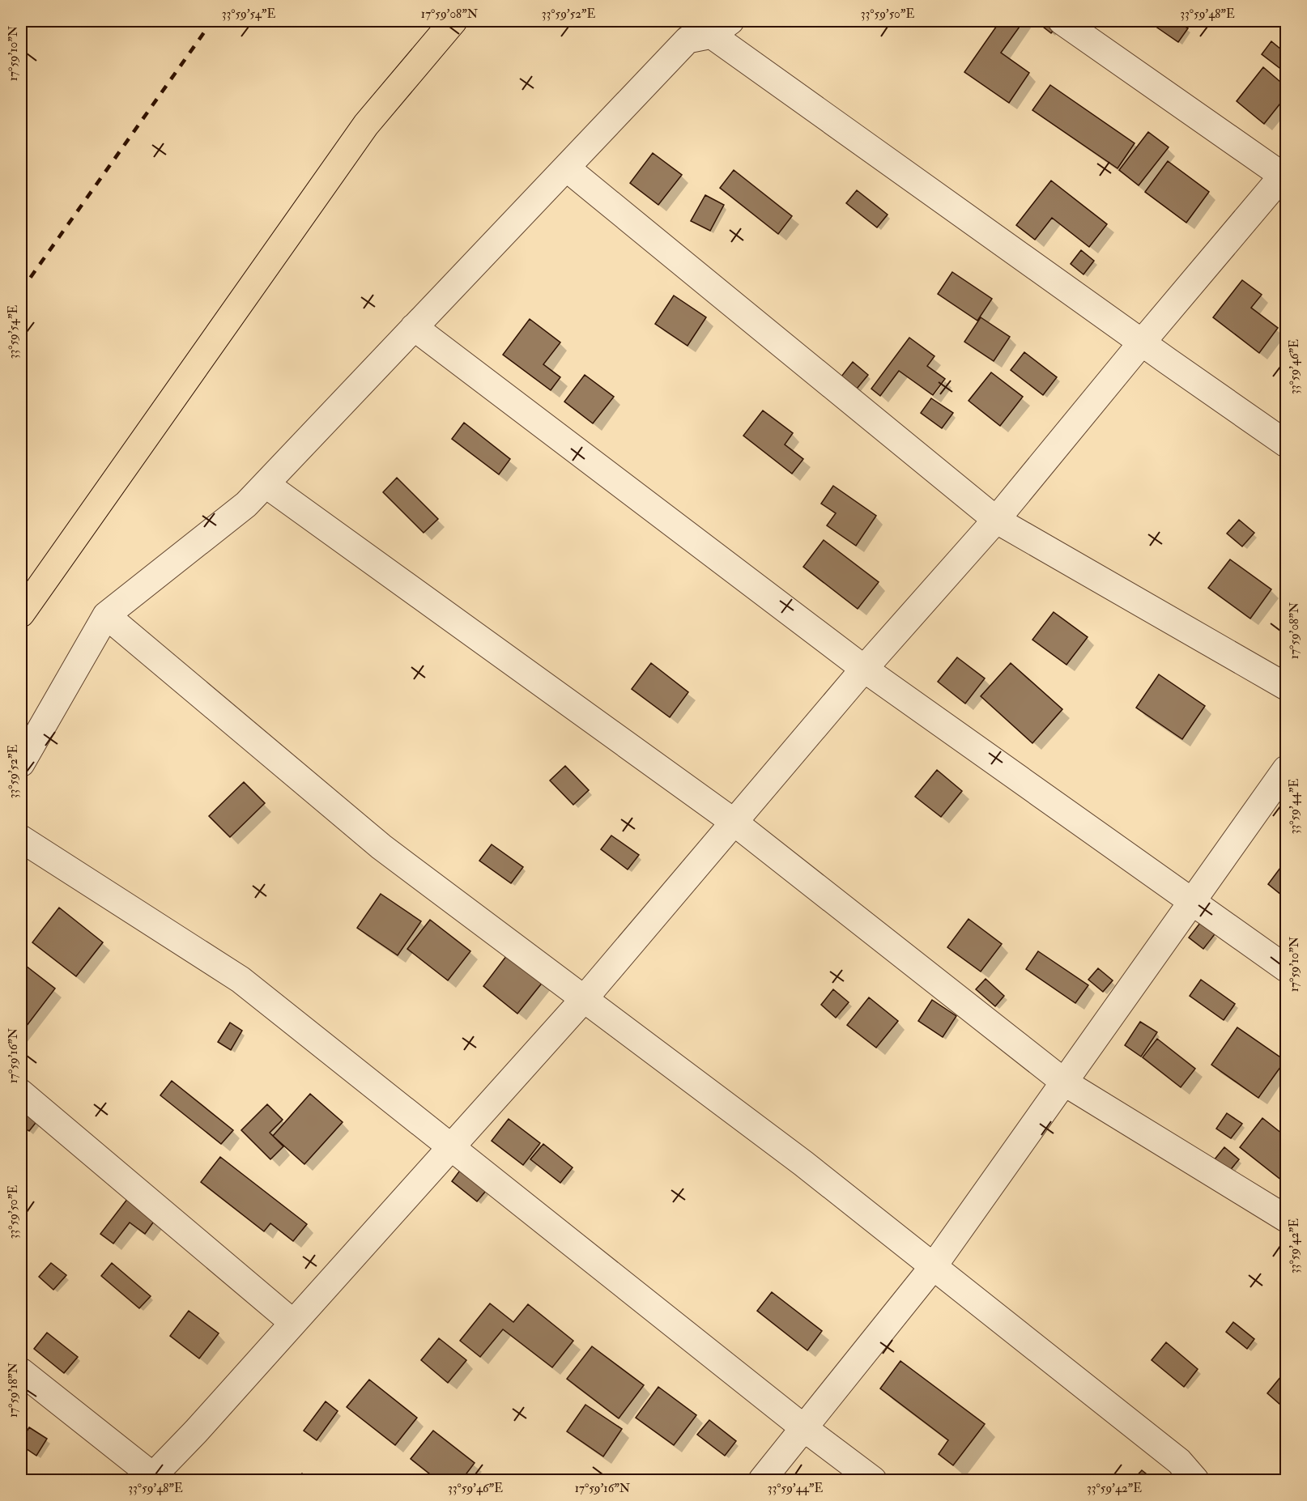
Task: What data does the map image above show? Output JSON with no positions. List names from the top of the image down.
{
  "coordinates": [
    "33°59'54\"E",
    "17°59'08\"N",
    "33°59'52\"E",
    "33°59'50\"E",
    "33°59'48\"E",
    "17°59'10\"N",
    "33°59'46\"E",
    "33°59'44\"E",
    "17°59'16\"N",
    "33°59'42\"E",
    "17°59'18\"N"
  ]
}
